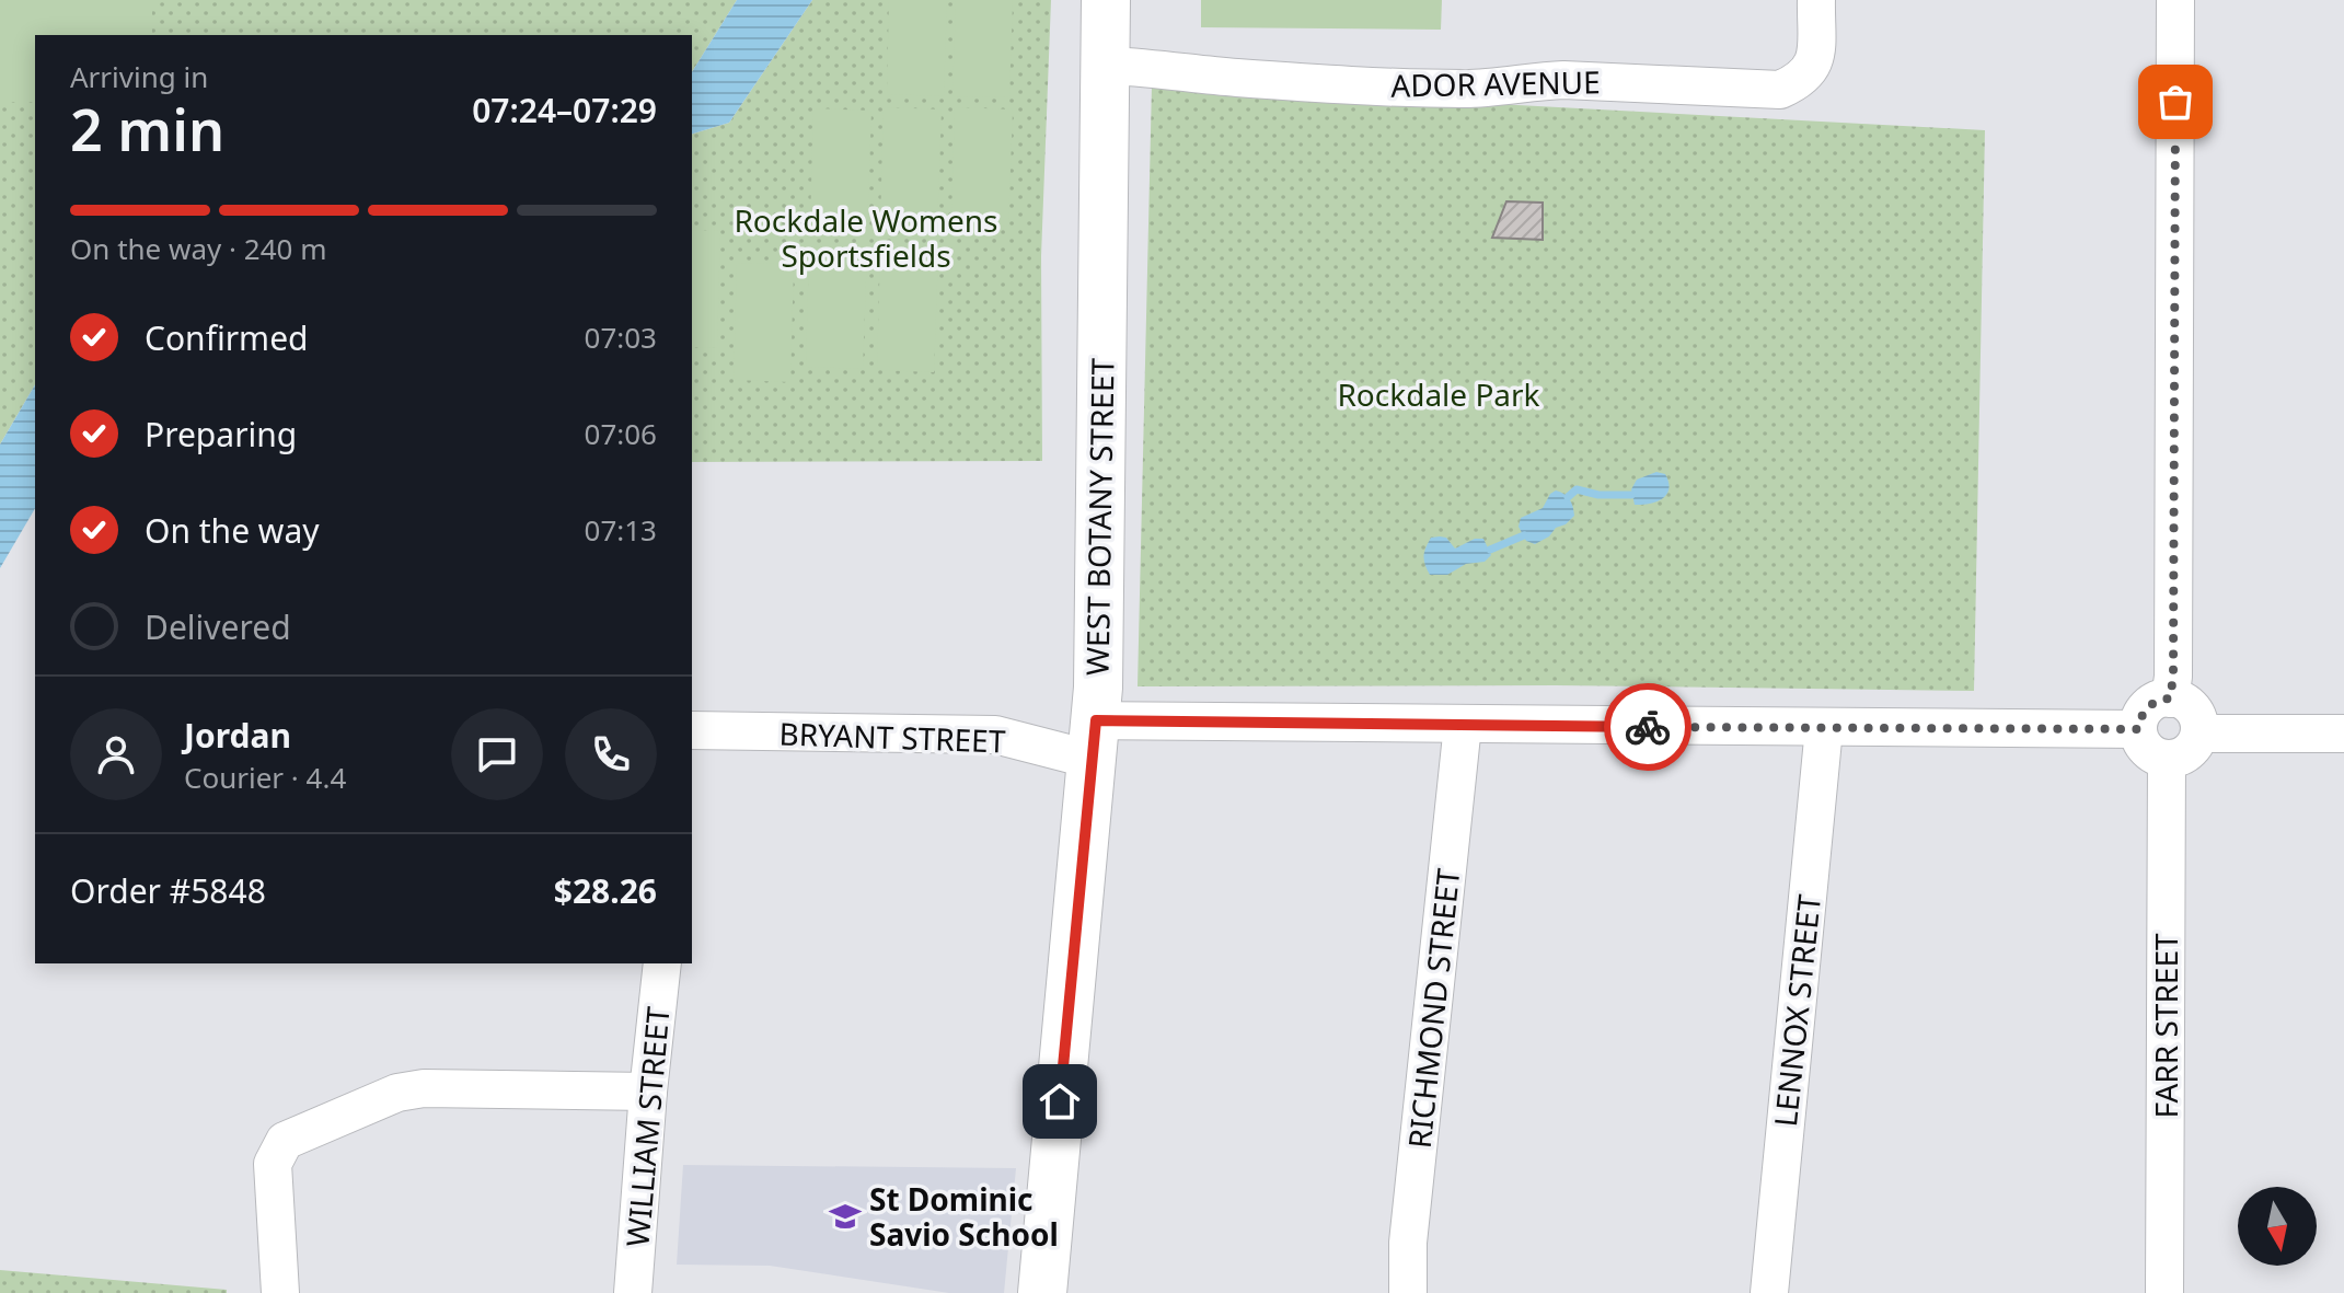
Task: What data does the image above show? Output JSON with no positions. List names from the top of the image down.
{
  "streets": {
    "main road": ["WEST BOTANY STREET"],
    "street": [
      "ADOR AVENUE",
      "BRYANT STREET",
      "RICHMOND STREET",
      "LENNOX STREET",
      "FARR STREET",
      "WILLIAM STREET"
    ]
  },
  "crossings": [
    ["ADOR AVENUE", "WEST BOTANY STREET"],
    ["WEST BOTANY STREET", "BRYANT STREET"],
    ["BRYANT STREET", "RICHMOND STREET"],
    ["BRYANT STREET", "LENNOX STREET"],
    ["BRYANT STREET", "FARR STREET"]
  ],
  "parks": ["Rockdale Womens Sportsfields", "Rockdale Park"],
  "places": {
    "school or university": ["St Dominic Savio School"]
  },
  "north": "bottom",
  "page": {
    "heading": ["2 min", "Arriving in", "07:24–07:29"],
    "panel": [
      "Jordan",
      "Courier · 4.4",
      "Order #5848",
      "$28.26"
    ],
    "bar": "On the way · 240 m",
    "list": [
      ["Confirmed", "07:03"],
      ["Preparing", "07:06"],
      ["On the way", "07:13"],
      "Delivered"
    ]
  }
}
